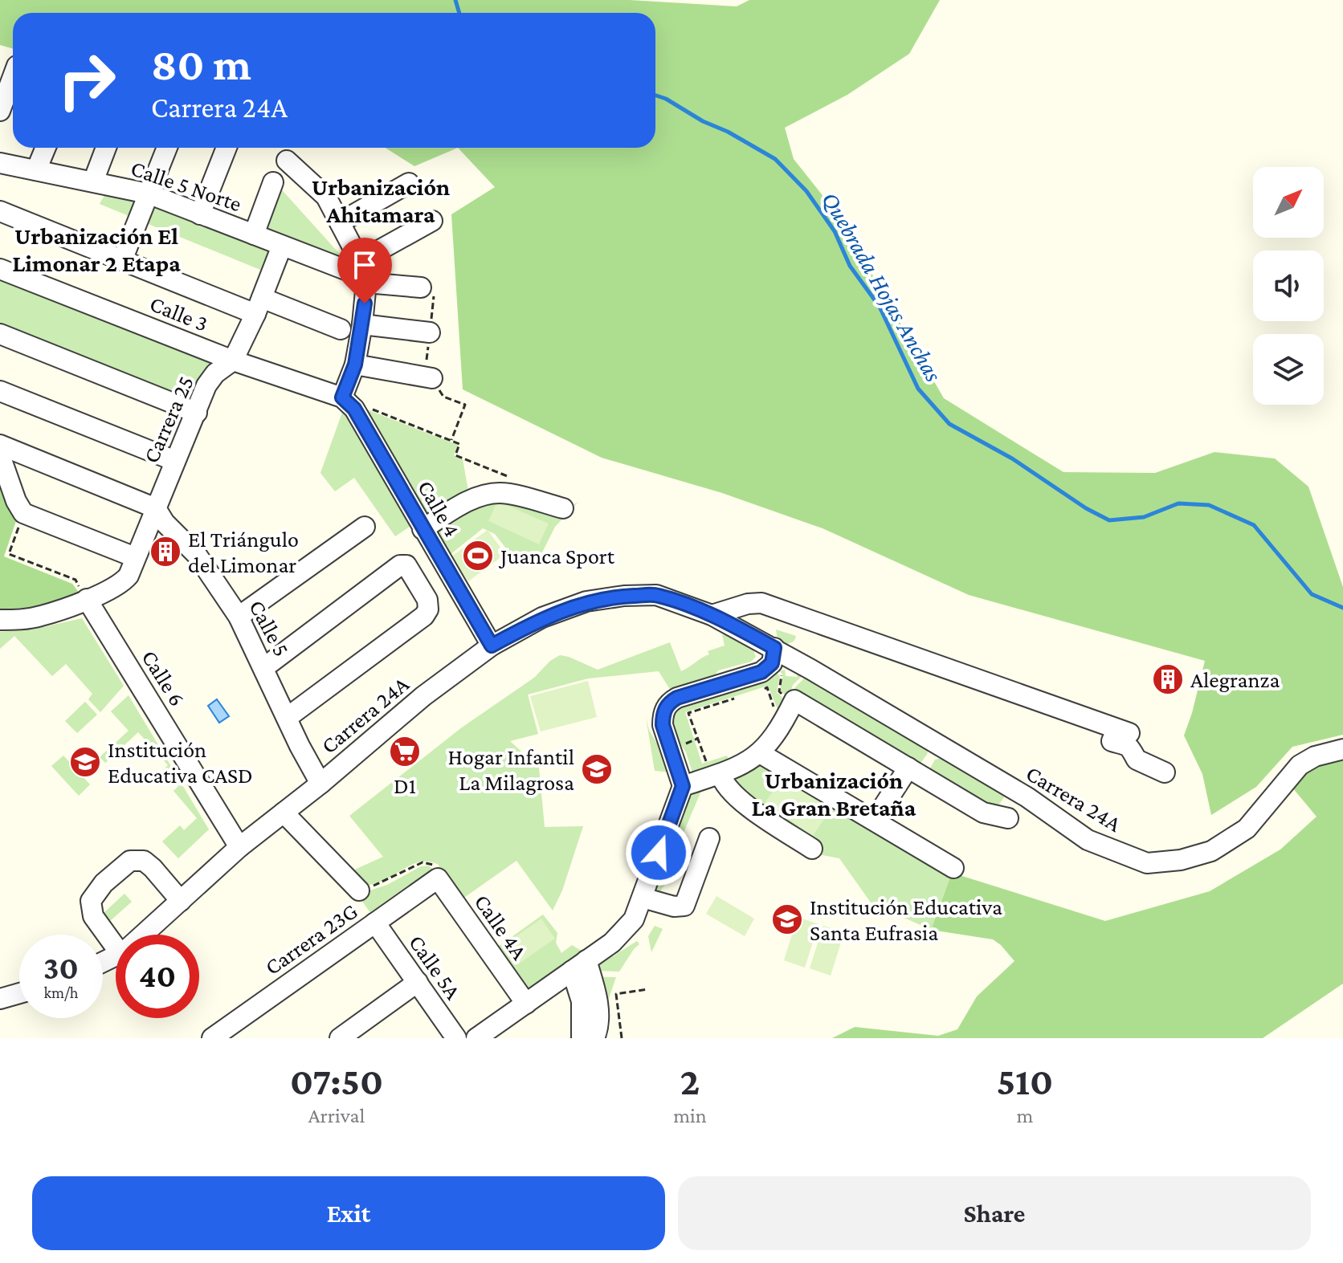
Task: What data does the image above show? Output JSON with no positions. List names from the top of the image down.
{
  "streets": {
    "street": [
      "Calle 5 Norte",
      "Calle 3",
      "Carrera 25",
      "Calle 4",
      "Calle 5",
      "Calle 6",
      "Carrera 24A",
      "Calle 4A",
      "Carrera 23G",
      "Calle 5A"
    ]
  },
  "crossings": [
    ["Calle 5 Norte", "Carrera 25"],
    ["Calle 3", "Carrera 25"],
    ["Calle 3", "Calle 4"],
    ["Carrera 25", "Calle 5"],
    ["Carrera 25", "Calle 6"],
    ["Calle 4", "Carrera 24A"],
    ["Calle 5", "Carrera 24A"],
    ["Calle 6", "Carrera 24A"],
    ["Calle 4A", "Carrera 23G"],
    ["Carrera 23G", "Calle 5A"]
  ],
  "districts": ["Urbanización Ahitamara", "Urbanización El Limonar 2 Etapa", "Urbanización La Gran Bretaña"],
  "water": ["Quebrada Hojas Anchas"],
  "places": {
    "building": ["El Triángulo del Limonar", "Alegranza"],
    "sports": ["Juanca Sport"],
    "supermarket": ["D1"],
    "school or university": ["Institución Educativa CASD", "Hogar Infantil La Milagrosa", "Institución Educativa Santa Eufrasia"]
  },
  "north": "top right",
  "page": {
    "turn": ["80 m", "Carrera 24A"],
    "speed": "30 km/h",
    "limit": "40",
    "eta": [
      "07:50",
      "Arrival",
      "2",
      "min",
      "510",
      "m"
    ],
    "buttons": ["Exit", "Share"]
  }
}
